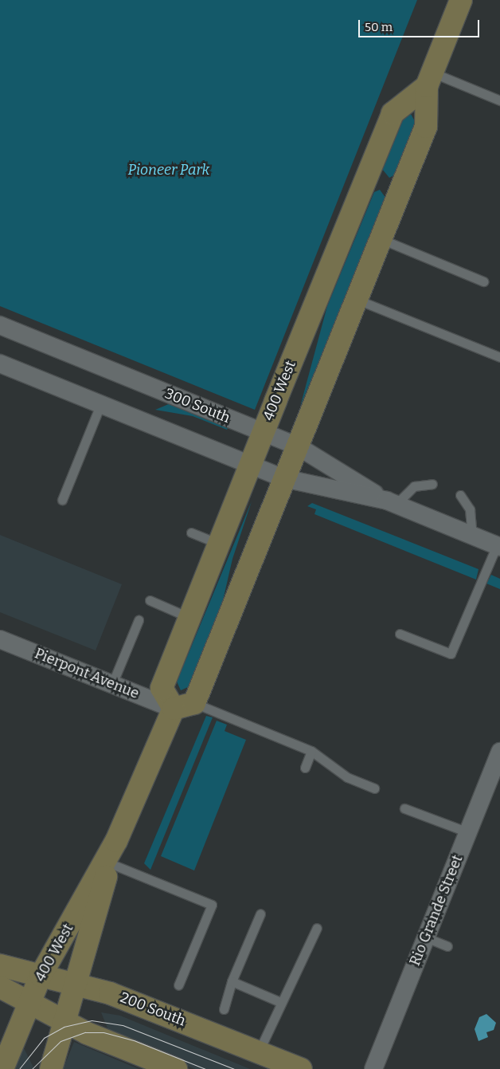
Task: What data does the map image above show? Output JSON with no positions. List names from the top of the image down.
{
  "streets": {
    "street": [
      "400 West",
      "300 South",
      "Pierpont Avenue",
      "Rio Grande Street",
      "200 South"
    ]
  },
  "crossings": [
    ["400 West", "300 South"],
    ["400 West", "Pierpont Avenue"],
    ["400 West", "200 South"]
  ],
  "parks": ["Pioneer Park"],
  "scale_bar": "50 m"
}
